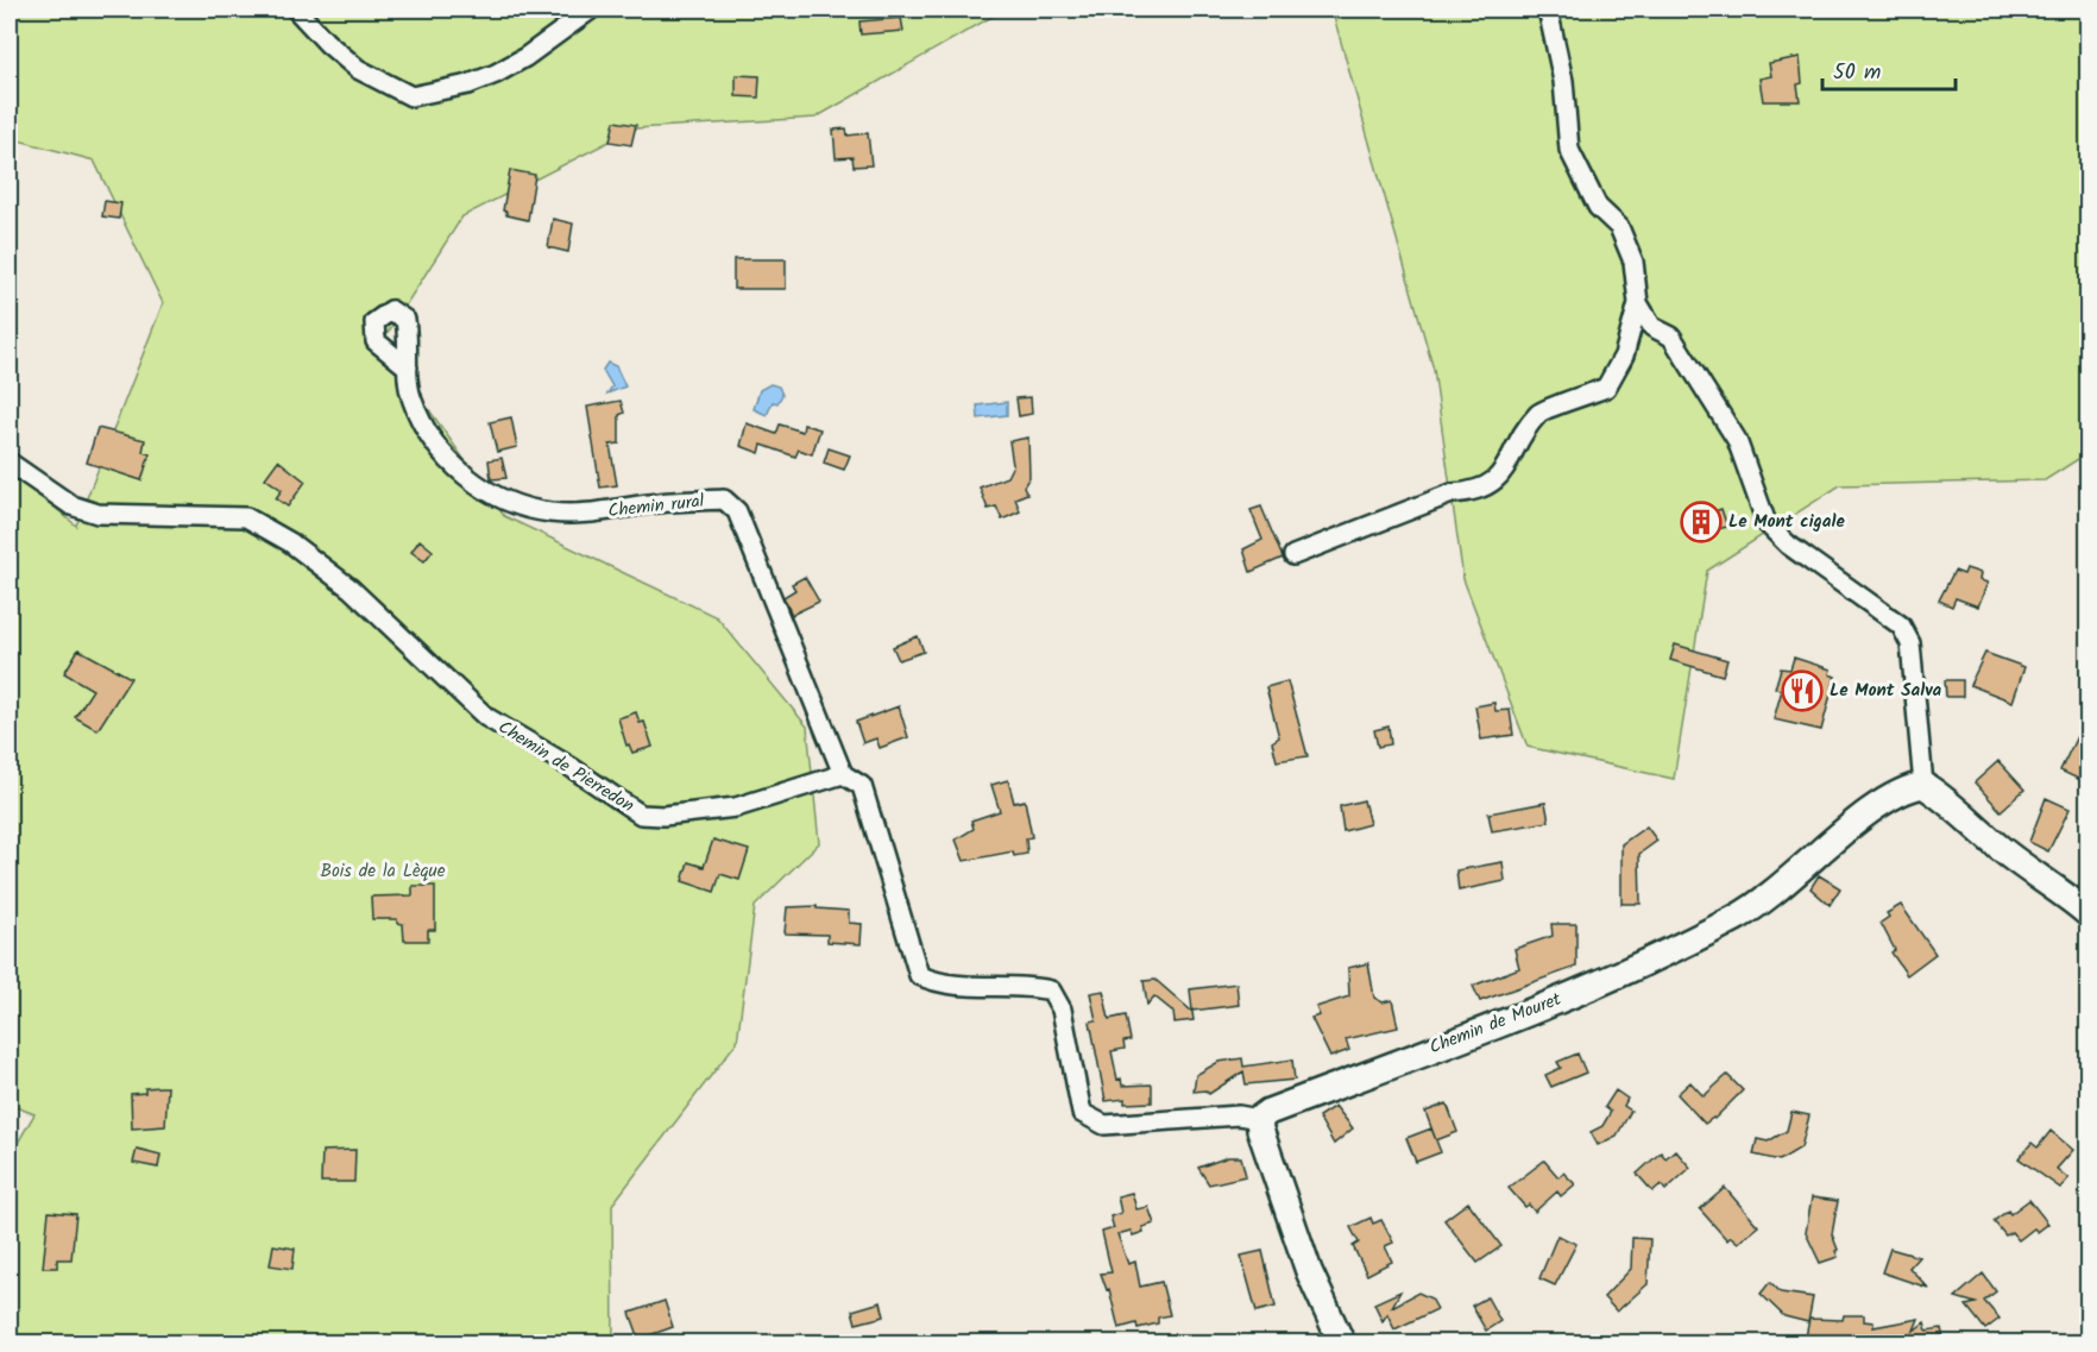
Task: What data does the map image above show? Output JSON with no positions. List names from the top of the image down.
{
  "streets": {
    "street": ["Chemin rural", "Chemin de Pierredon", "Chemin de Mouret"]
  },
  "crossings": [
    ["Chemin rural", "Chemin de Pierredon"]
  ],
  "parks": ["Bois de la Lèque"],
  "places": {
    "building": ["Le Mont cigale"],
    "restaurant": ["Le Mont Salva"]
  },
  "scale_bar": "50 m"
}
